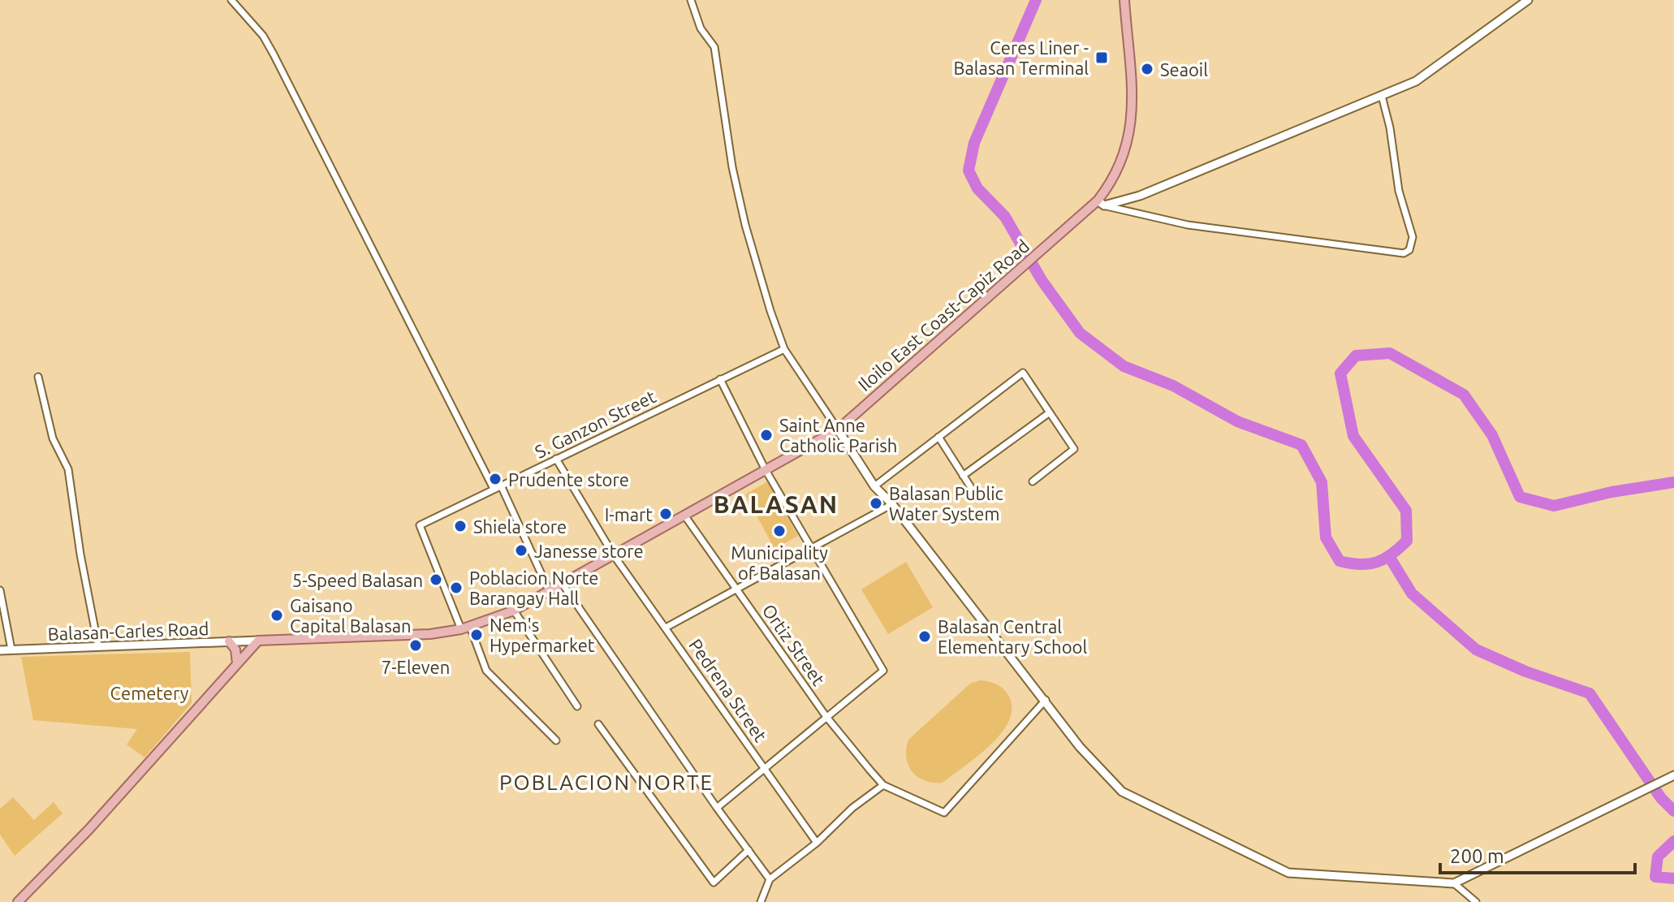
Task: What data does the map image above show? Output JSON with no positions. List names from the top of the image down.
{
  "streets": {
    "main road": ["Iloilo East Coast-Capiz Road"],
    "street": [
      "S. Ganzon Street",
      "Balasan-Carles Road",
      "Ortiz Street",
      "Pedrena Street"
    ]
  },
  "crossings": [
    ["Iloilo East Coast-Capiz Road", "S. Ganzon Street"],
    ["Iloilo East Coast-Capiz Road", "Balasan-Carles Road"],
    ["Iloilo East Coast-Capiz Road", "Ortiz Street"],
    ["Iloilo East Coast-Capiz Road", "Pedrena Street"],
    ["S. Ganzon Street", "Pedrena Street"]
  ],
  "districts": ["BALASAN", "POBLACION NORTE"],
  "parks": ["Cemetery"],
  "places": {
    "transit": ["Ceres Liner - Balasan Terminal"],
    "other": [
      "Seaoil",
      "Saint Anne Catholic Parish",
      "Prudente store",
      "Balasan Public Water System",
      "I-mart",
      "Shiela store",
      "Municipality of Balasan",
      "Janesse store",
      "5-Speed Balasan",
      "Poblacion Norte Barangay Hall",
      "Gaisano Capital Balasan",
      "Nem's Hypermarket",
      "Balasan Central Elementary School",
      "7-Eleven"
    ]
  },
  "scale_bar": "200 m"
}
